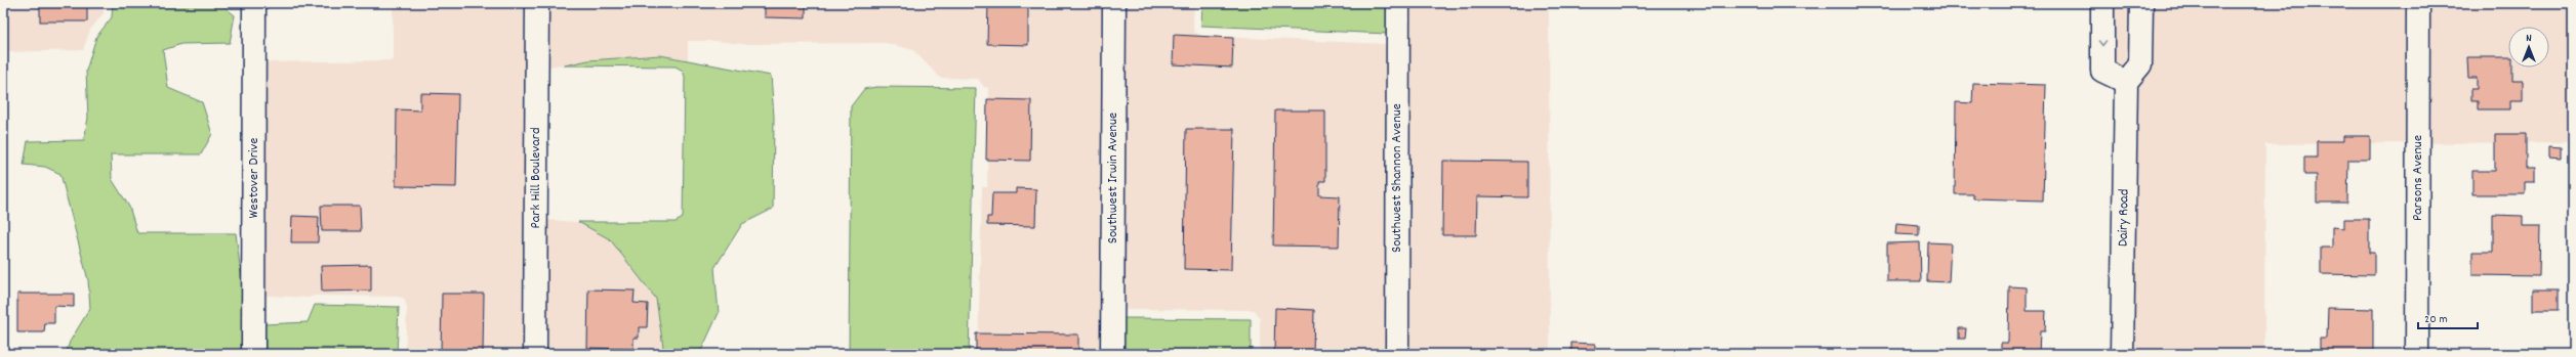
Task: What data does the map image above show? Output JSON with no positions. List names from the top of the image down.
{
  "streets": {
    "street": [
      "Westover Drive",
      "Park Hill Boulevard",
      "Southwest Irwin Avenue",
      "Southwest Shannon Avenue",
      "Parsons Avenue",
      "Dairy Road"
    ]
  },
  "scale_bar": "20 m",
  "north": "top"
}
